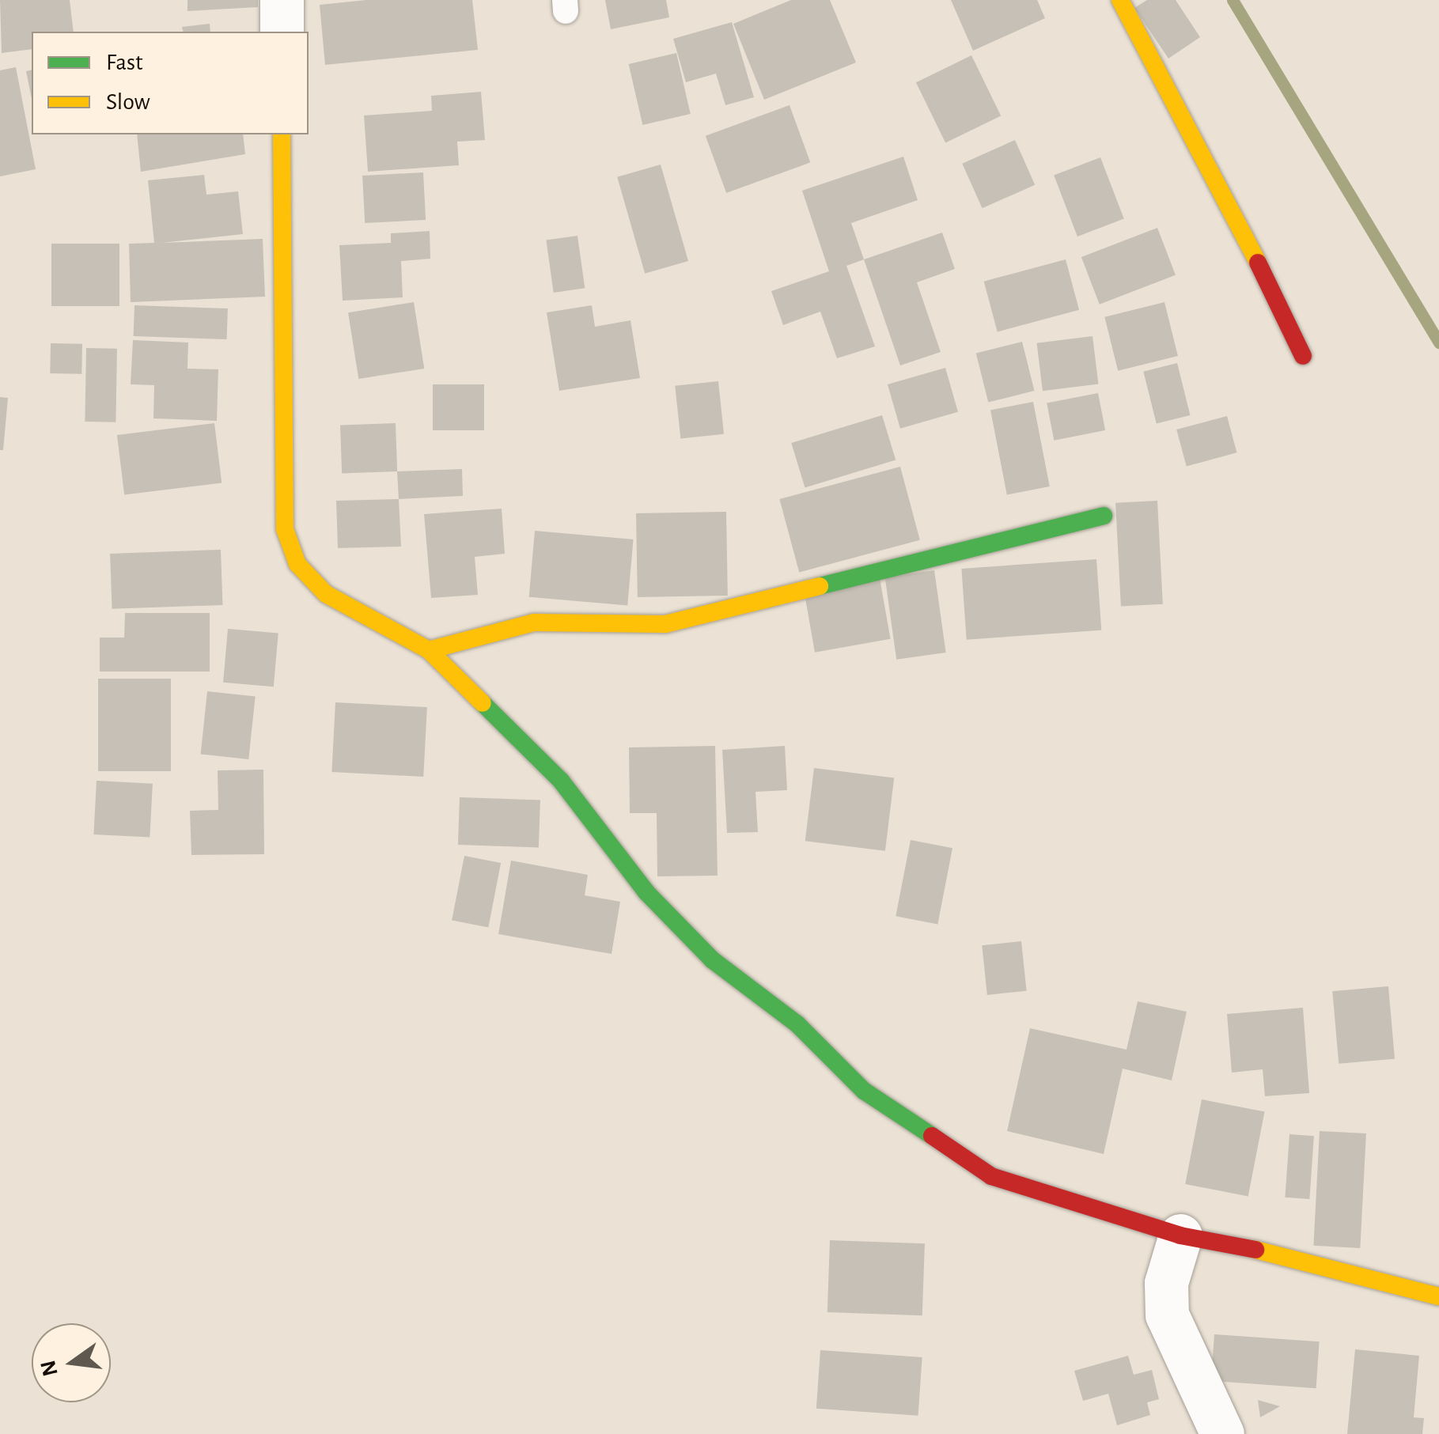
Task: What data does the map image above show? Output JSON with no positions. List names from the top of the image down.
{
  "legend": ["Fast", "Slow"],
  "north": "left"
}
